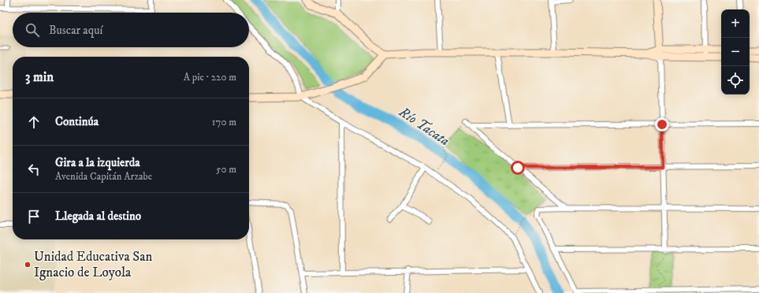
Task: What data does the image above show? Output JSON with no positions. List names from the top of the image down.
{
  "water": ["Río Tacata"],
  "places": ["Unidad Educativa San Ignacio de Loyola"],
  "page": {
    "map_buttons": ["+", "−"],
    "search": "Buscar aquí",
    "heading": ["3 min", "A pie · 220 m"],
    "list": [
      ["Continúa", "170 m"],
      ["Gira a la izquierda", "Avenida Capitán Arzabe", "50 m"],
      "Llegada al destino"
    ]
  }
}
